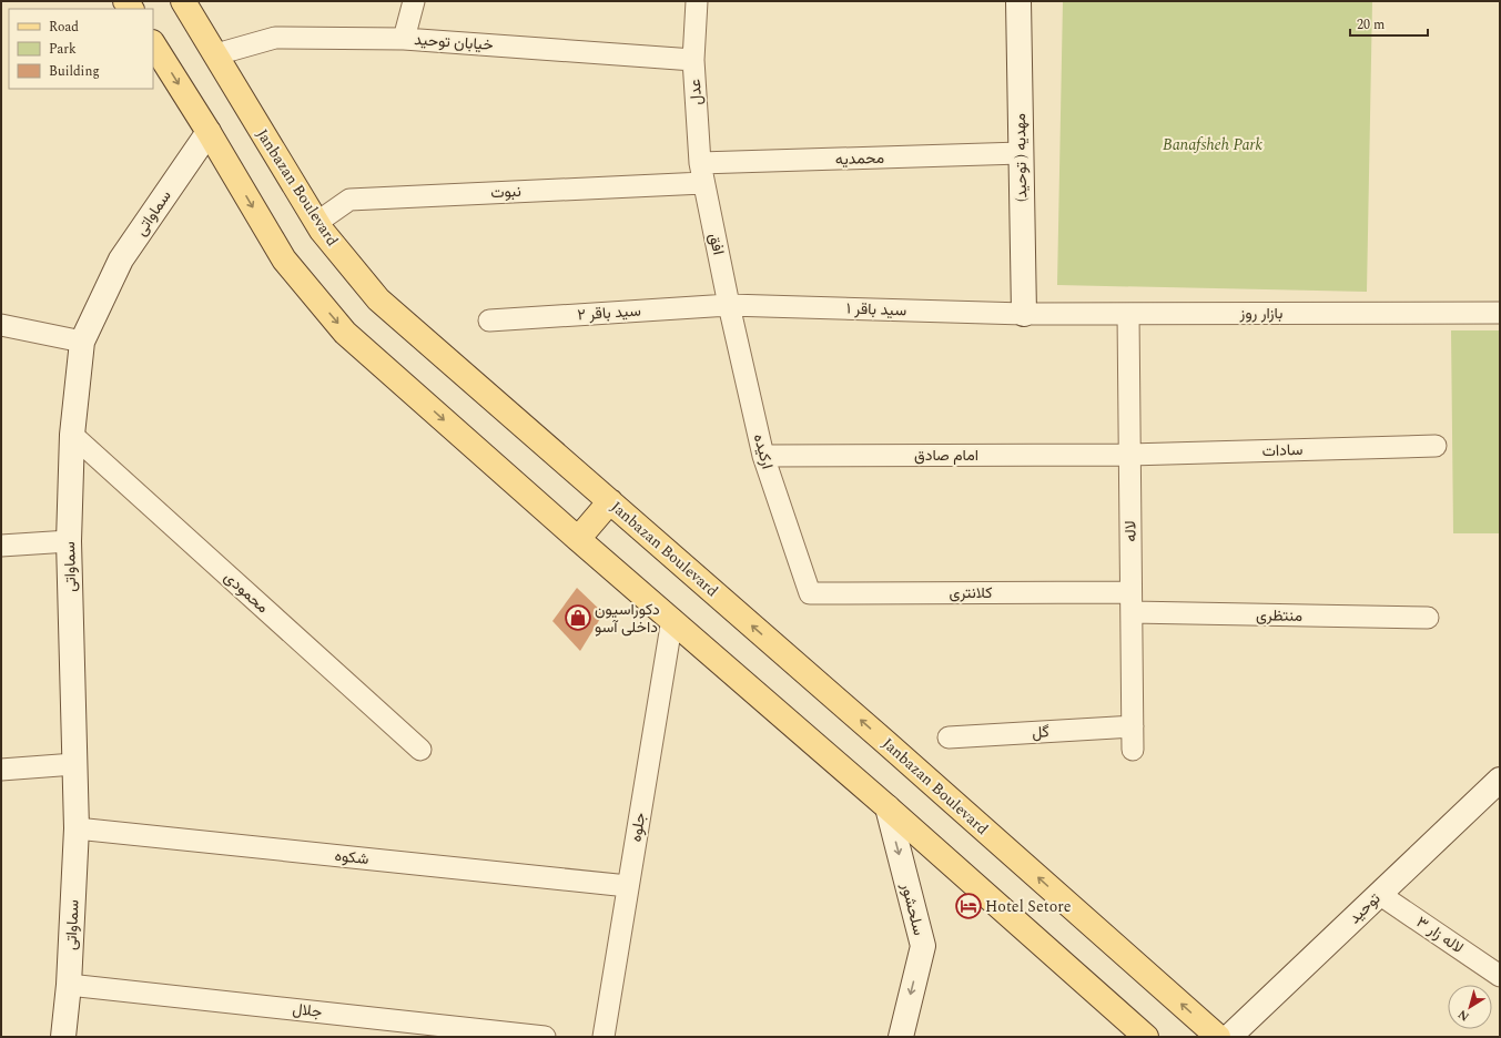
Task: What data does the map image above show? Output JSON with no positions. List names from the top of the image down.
{
  "streets": {
    "main road": ["Janbazan Boulevard"],
    "street": [
      "خیابان توحید",
      "عدل",
      "مهدیه ( توحید)",
      "محمدیه",
      "نبوت",
      "سماواتی",
      "افق",
      "سید باقر ۱",
      "سید باقر ۲",
      "بازار روز",
      "سادات",
      "ارکیده",
      "امام صادق",
      "لاله",
      "محمودی",
      "کلانتری",
      "منتظری",
      "گل",
      "جلوه",
      "شکوه",
      "توحید",
      "سلحشور",
      "لاله زار ۳",
      "جلال"
    ]
  },
  "crossings": [
    ["خیابان توحید", "عدل"],
    ["خیابان توحید", "Janbazan Boulevard"],
    ["عدل", "محمدیه"],
    ["عدل", "نبوت"],
    ["عدل", "افق"],
    ["مهدیه ( توحید)", "محمدیه"],
    ["مهدیه ( توحید)", "سید باقر ۱"],
    ["مهدیه ( توحید)", "بازار روز"],
    ["Janbazan Boulevard", "نبوت"],
    ["نبوت", "افق"],
    ["سماواتی", "محمودی"],
    ["سماواتی", "شکوه"],
    ["سماواتی", "جلال"],
    ["افق", "سید باقر ۱"],
    ["افق", "سید باقر ۲"],
    ["افق", "ارکیده"],
    ["سید باقر ۱", "سید باقر ۲"],
    ["سید باقر ۱", "بازار روز"],
    ["سید باقر ۱", "ارکیده"],
    ["سید باقر ۲", "ارکیده"],
    ["بازار روز", "لاله"],
    ["سادات", "امام صادق"],
    ["سادات", "لاله"],
    ["ارکیده", "امام صادق"],
    ["ارکیده", "کلانتری"],
    ["امام صادق", "لاله"],
    ["لاله", "کلانتری"],
    ["لاله", "منتظری"],
    ["لاله", "گل"],
    ["جلوه", "شکوه"],
    ["توحید", "لاله زار ۳"]
  ],
  "one_way": ["سلحشور"],
  "parks": ["Banafsheh Park"],
  "places": {
    "shop": ["دکوراسیون داخلی آسو"],
    "hotel": ["Hotel Setore"]
  },
  "legend": ["Road", "Park", "Building"],
  "scale_bar": "20 m",
  "north": "bottom left"
}
